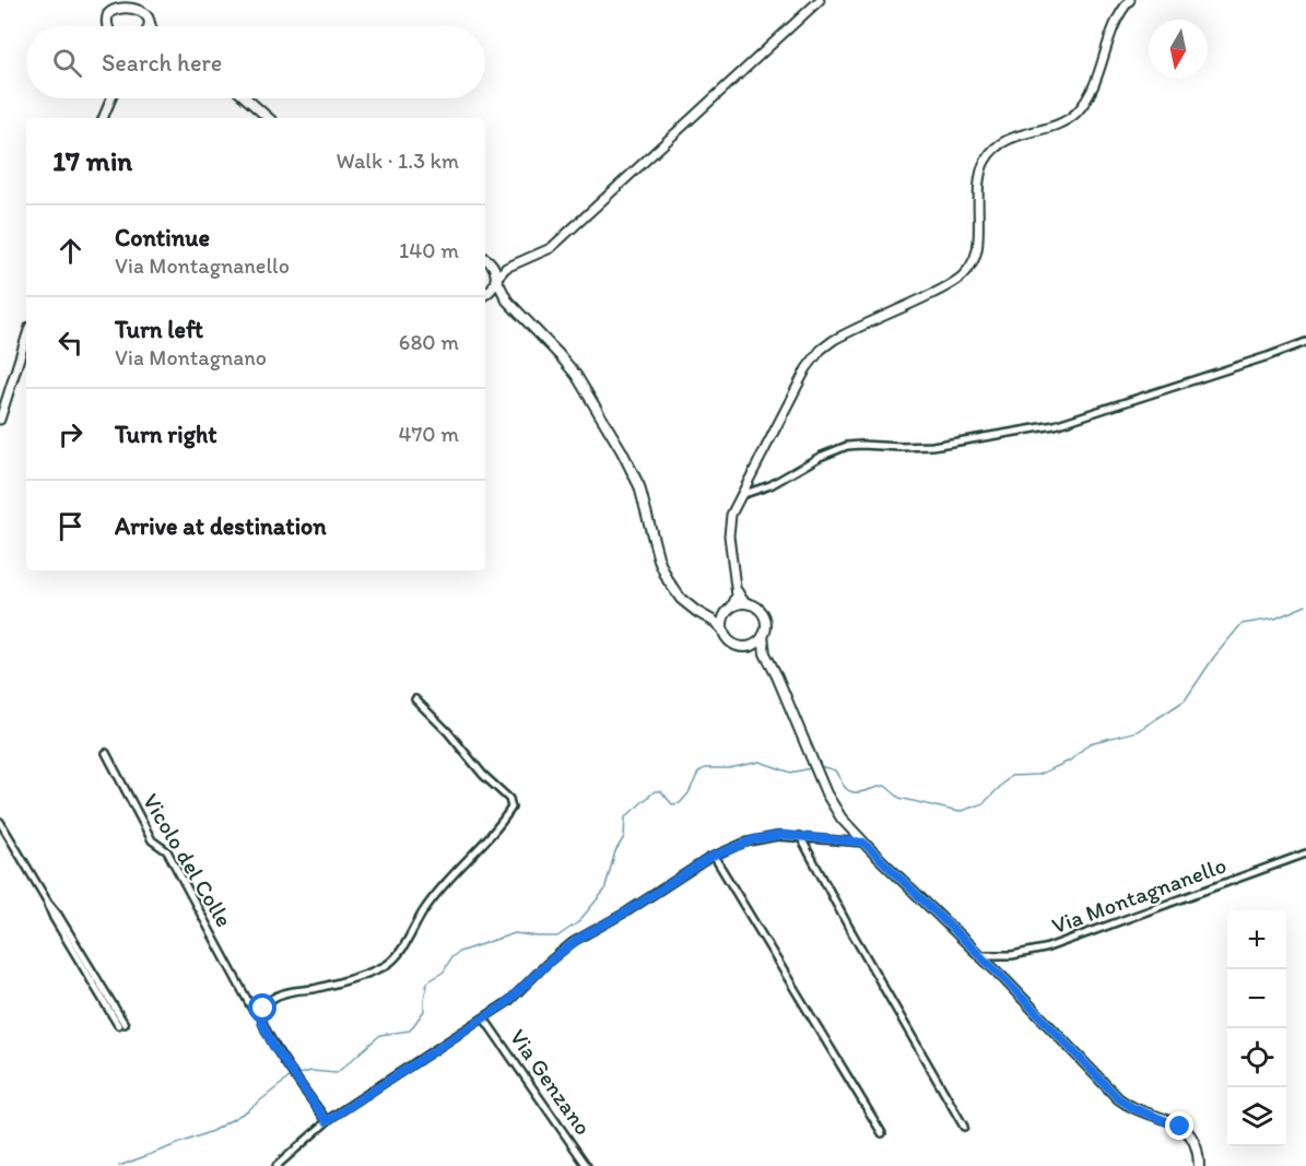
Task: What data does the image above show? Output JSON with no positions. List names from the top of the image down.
{
  "streets": {
    "street": ["Vicolo del Colle", "Via Montagnanello", "Via Genzano"]
  },
  "north": "bottom",
  "page": {
    "search": "Search here",
    "heading": ["17 min", "Walk · 1.3 km"],
    "list": [
      ["Continue", "Via Montagnanello", "140 m"],
      ["Turn left", "Via Montagnano", "680 m"],
      ["Turn right", "470 m"],
      "Arrive at destination"
    ],
    "map_buttons": ["+", "−"]
  }
}
